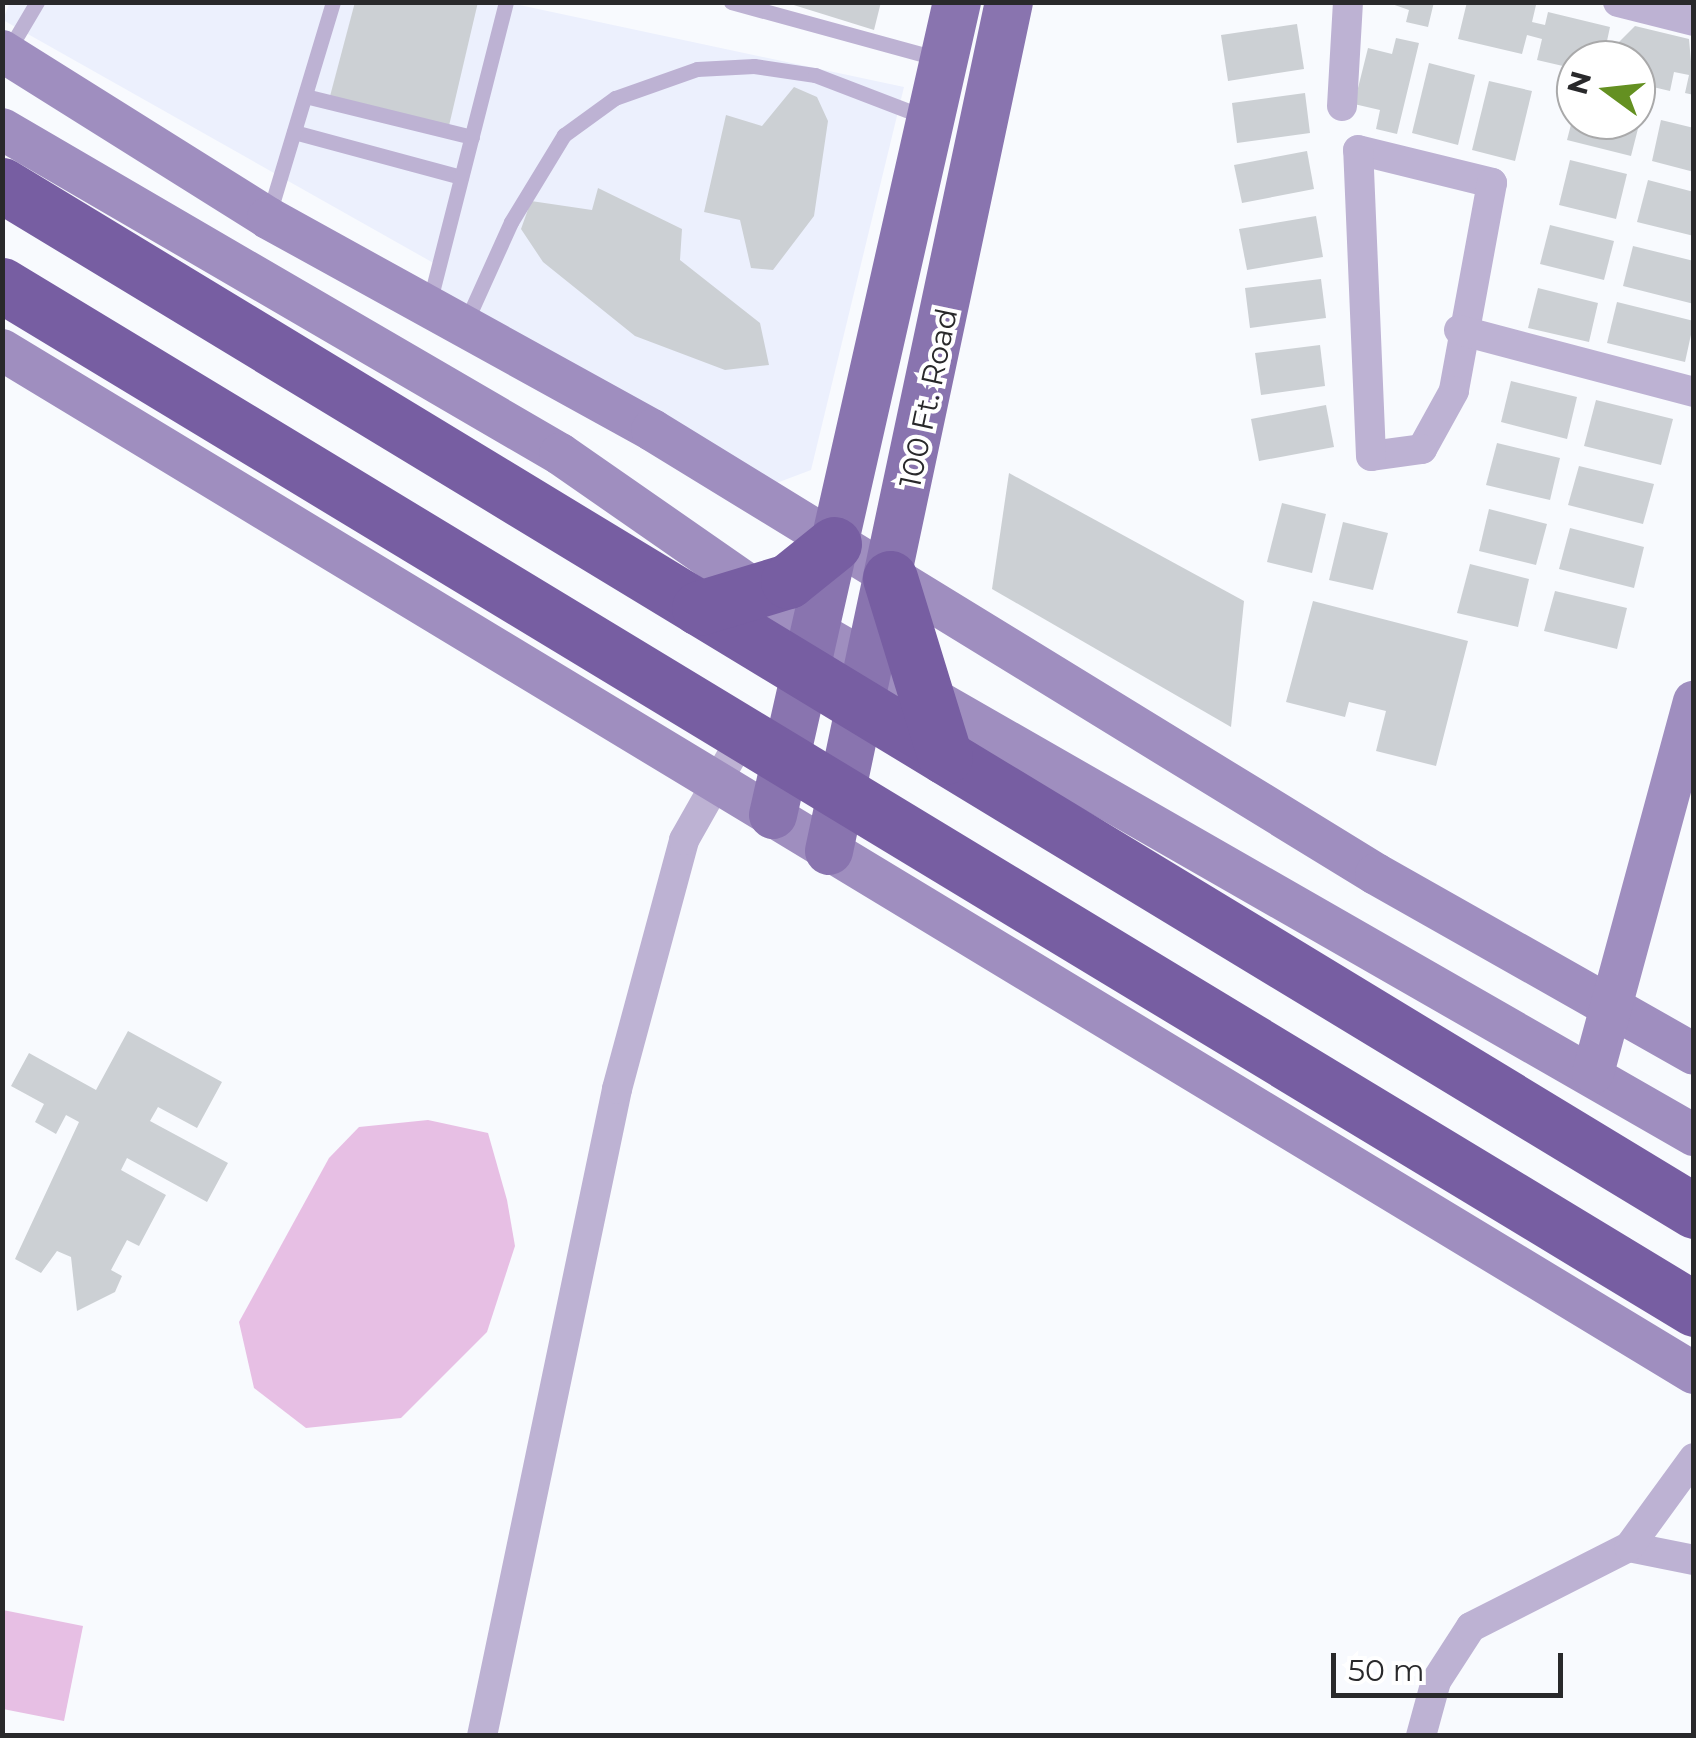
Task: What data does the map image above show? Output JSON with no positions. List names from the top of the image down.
{
  "streets": {
    "main road": ["100 Ft. Road"]
  },
  "scale_bar": "50 m",
  "north": "left"
}
